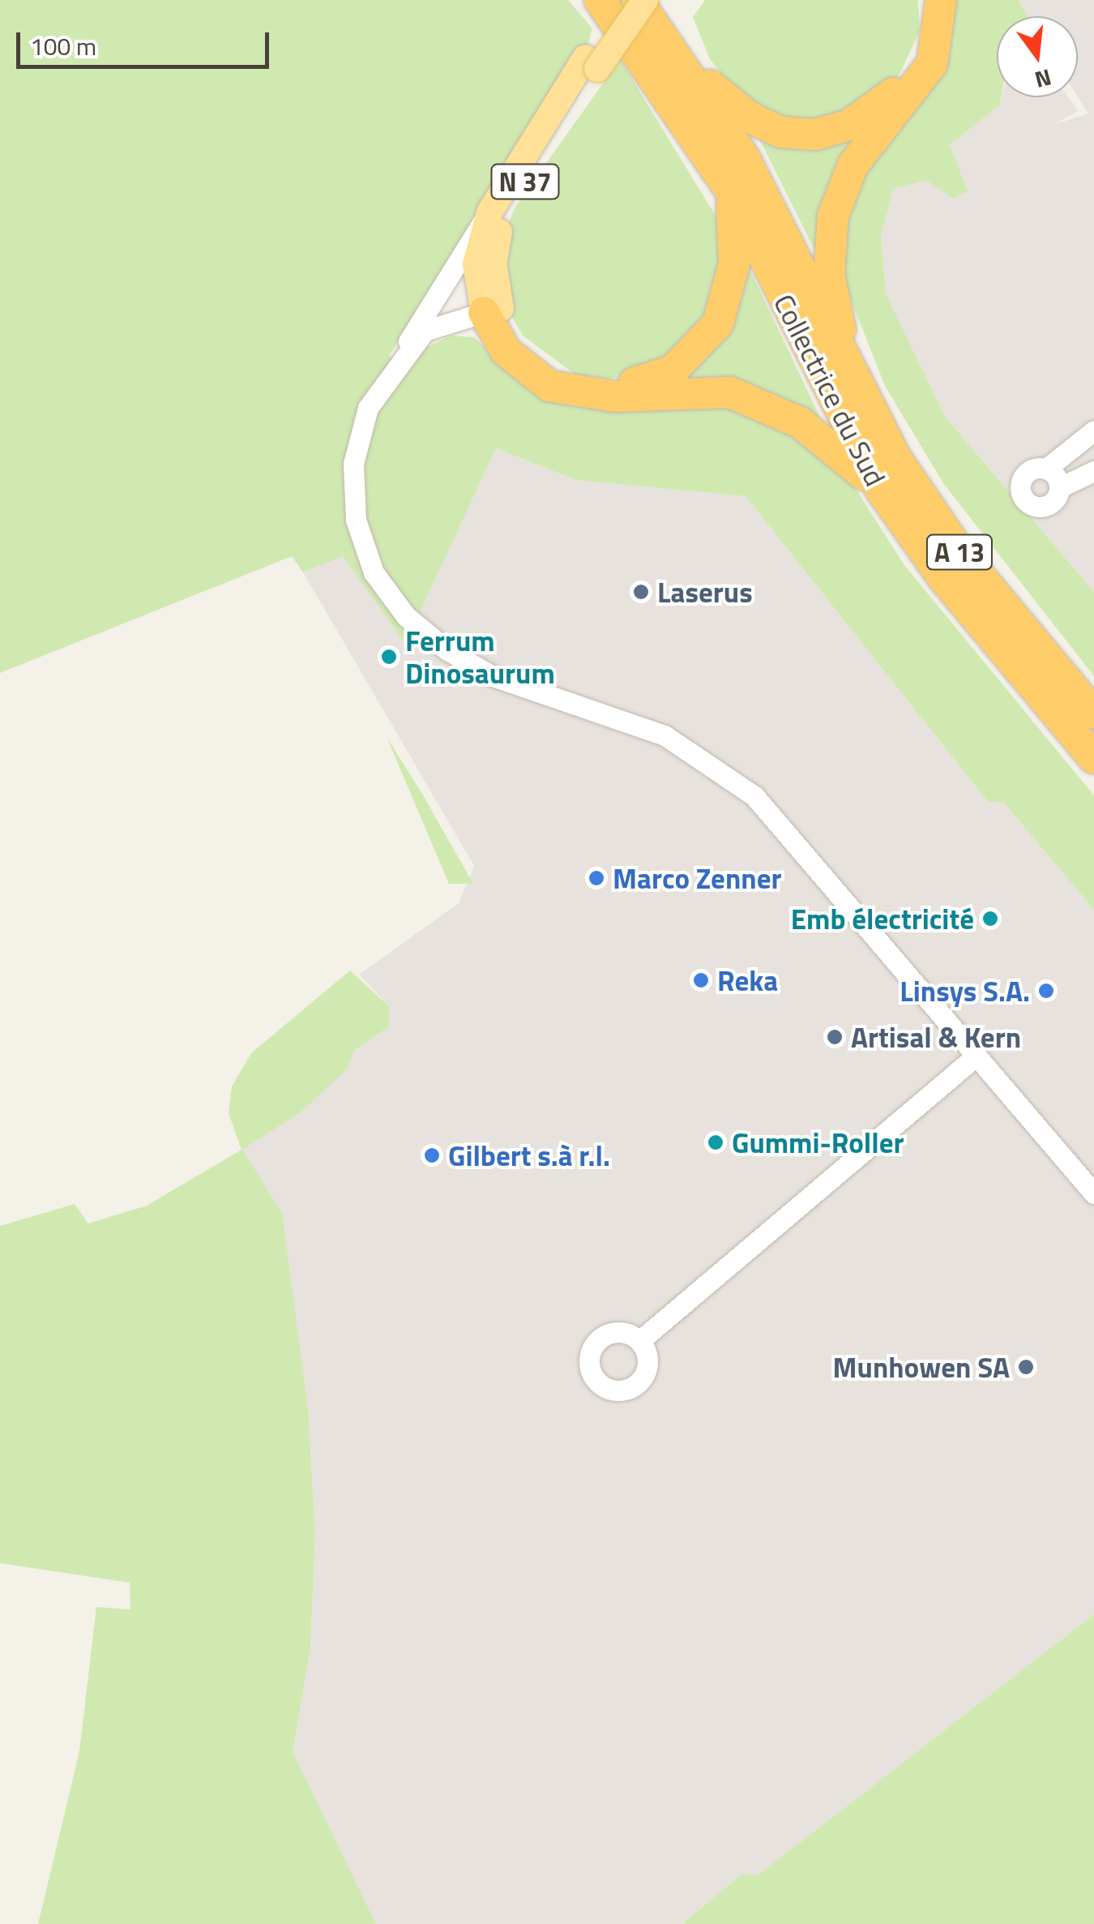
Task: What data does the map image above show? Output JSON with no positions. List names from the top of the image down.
{
  "streets": {
    "highway": ["Collectrice du Sud", "A 13"],
    "main road": ["N 37"]
  },
  "crossings": [
    ["N 37", "A 13"],
    ["Collectrice du Sud", "A 13"]
  ],
  "places": [
    "Laserus",
    "Ferrum Dinosaurum",
    "Marco Zenner",
    "Emb électricité",
    "Reka",
    "Linsys S.A.",
    "Artisal & Kern",
    "Gummi-Roller",
    "Gilbert s.à r.l.",
    "Munhowen SA"
  ],
  "scale_bar": "100 m",
  "north": "bottom"
}
